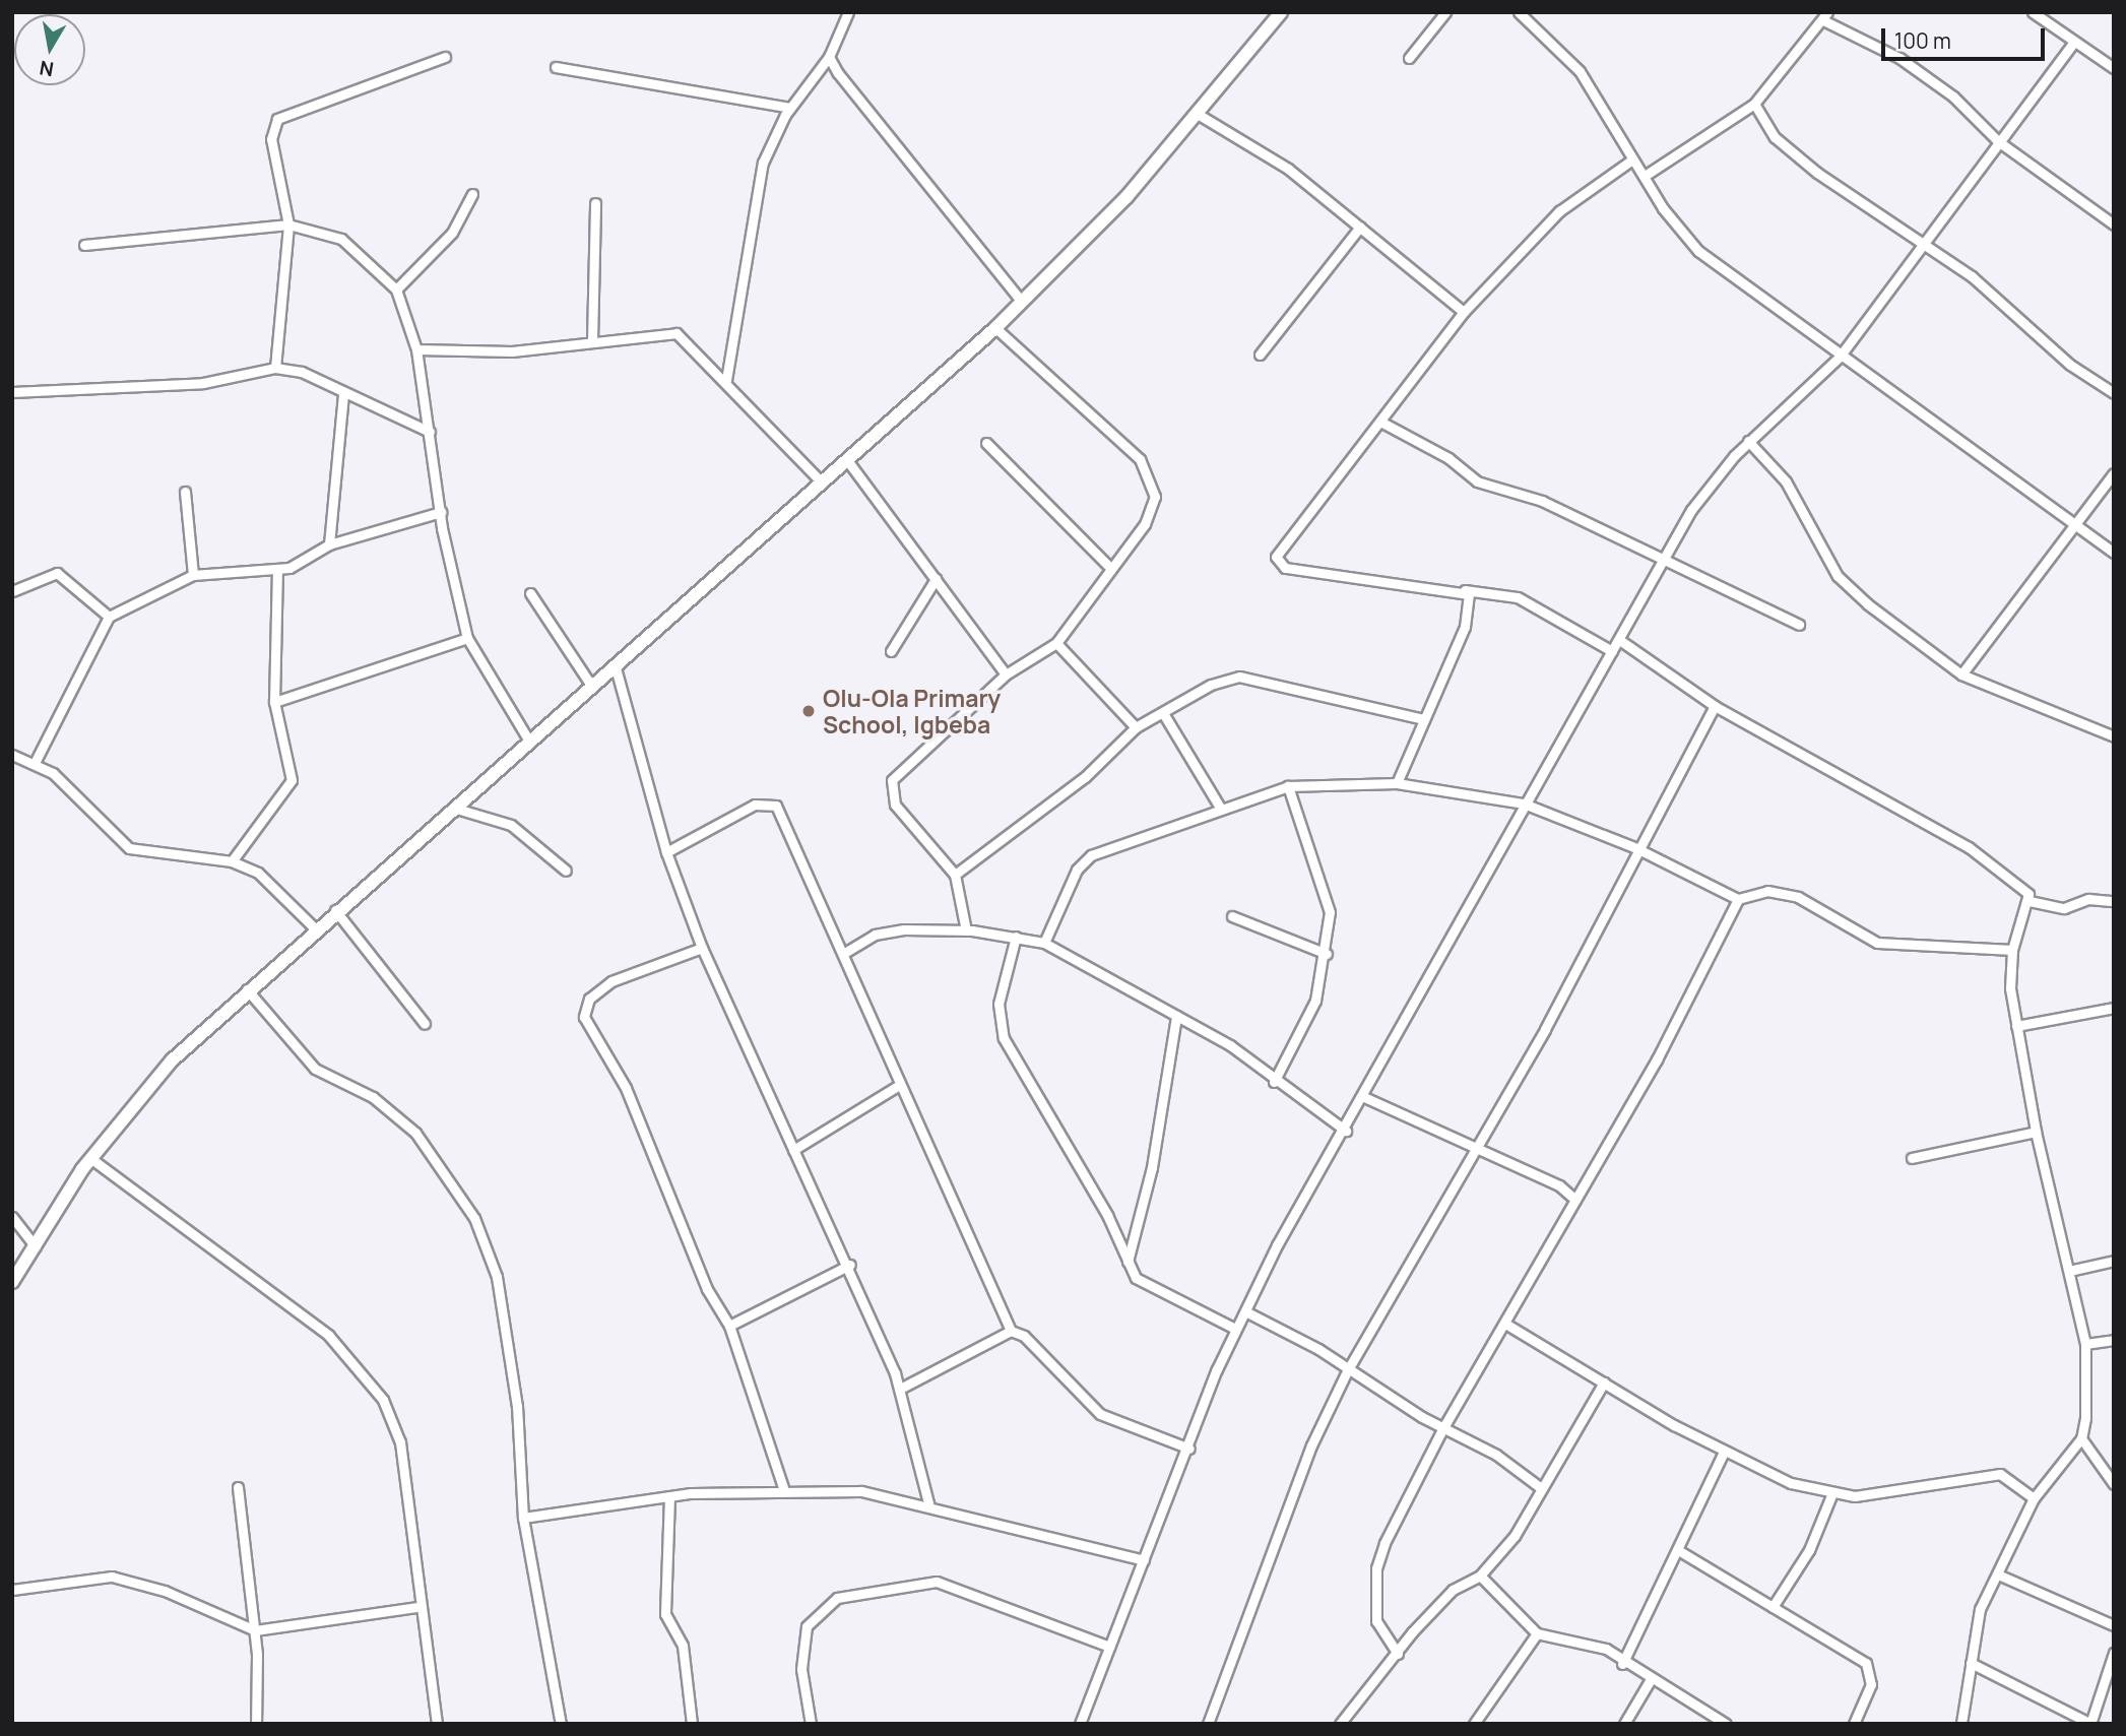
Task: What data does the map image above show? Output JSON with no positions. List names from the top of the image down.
{
  "places": ["Olu-Ola Primary School, Igbeba"],
  "scale_bar": "100 m",
  "north": "bottom"
}
